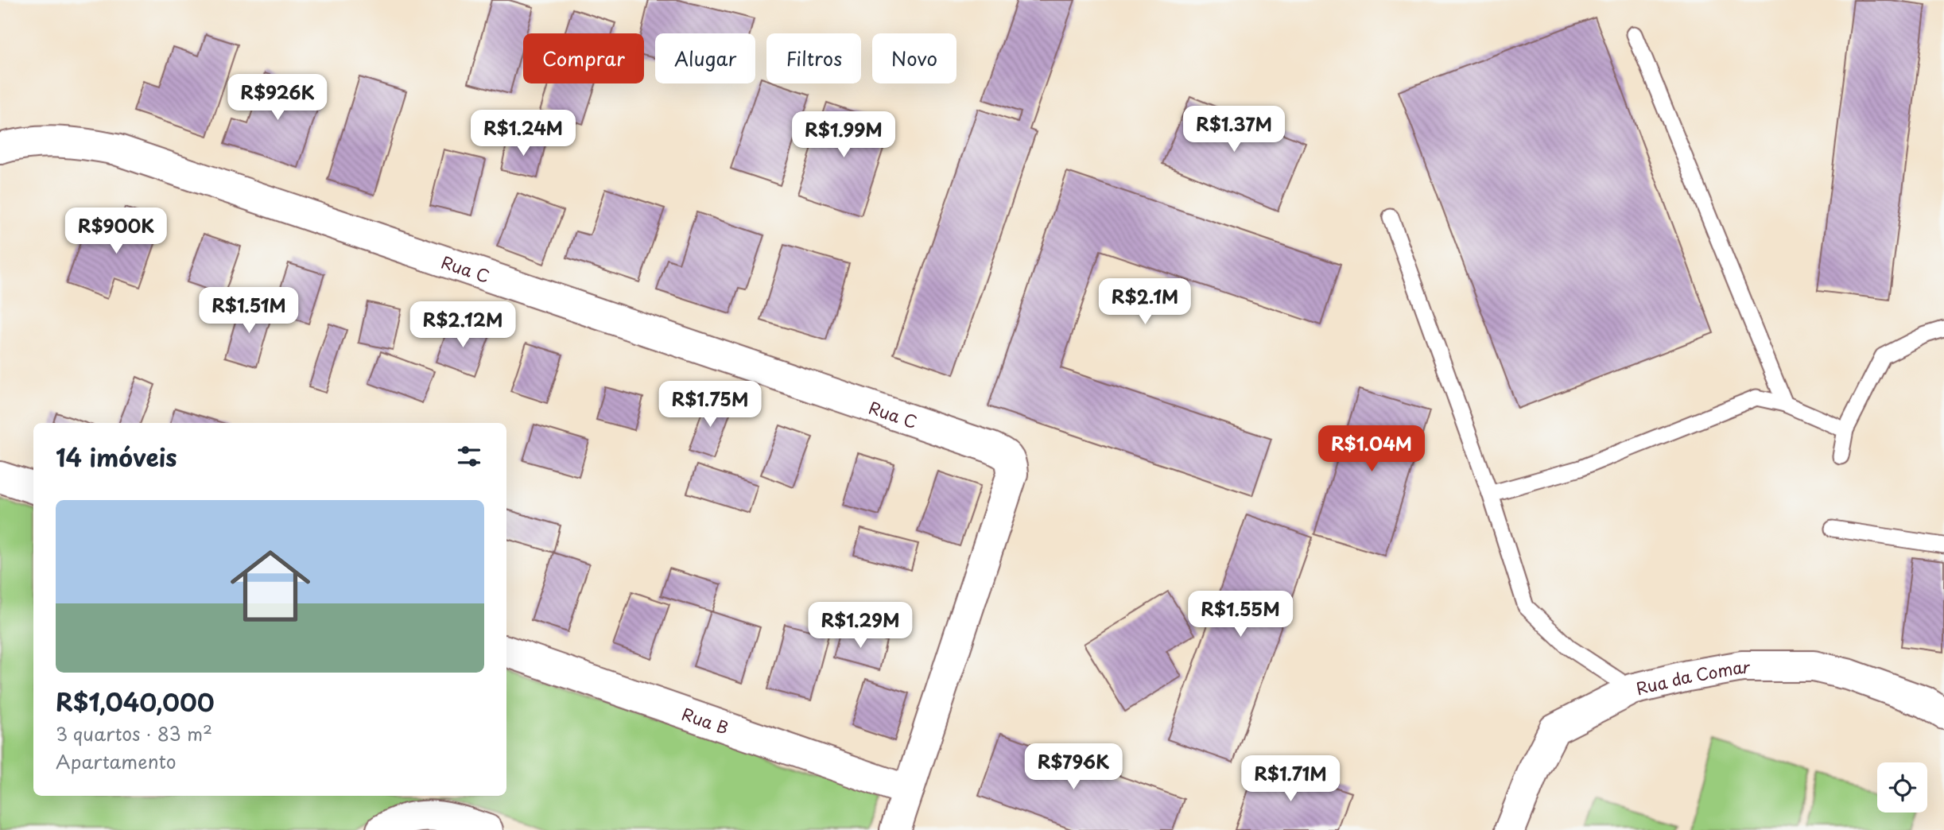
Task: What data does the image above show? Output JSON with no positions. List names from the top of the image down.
{
  "streets": {
    "street": ["Rua C", "Rua da Comar", "Rua B"]
  },
  "crossings": [
    ["Rua C", "Rua B"]
  ],
  "page": {
    "chip": [
      "Comprar",
      "Alugar",
      "Filtros",
      "Novo"
    ],
    "price": [
      "R$926K",
      "R$1.37M",
      "R$1.24M",
      "R$1.99M",
      "R$900K",
      "R$2.1M",
      "R$1.51M",
      "R$2.12M",
      "R$1.75M",
      "R$1.04M",
      "R$1.55M",
      "R$1.29M",
      "R$796K",
      "R$1.71M"
    ],
    "heading": "14 imóveis",
    "list": [
      {
        "name": "R$1,040,000",
        "note": "3 quartos · 83 m² · Apartamento"
      }
    ]
  }
}
